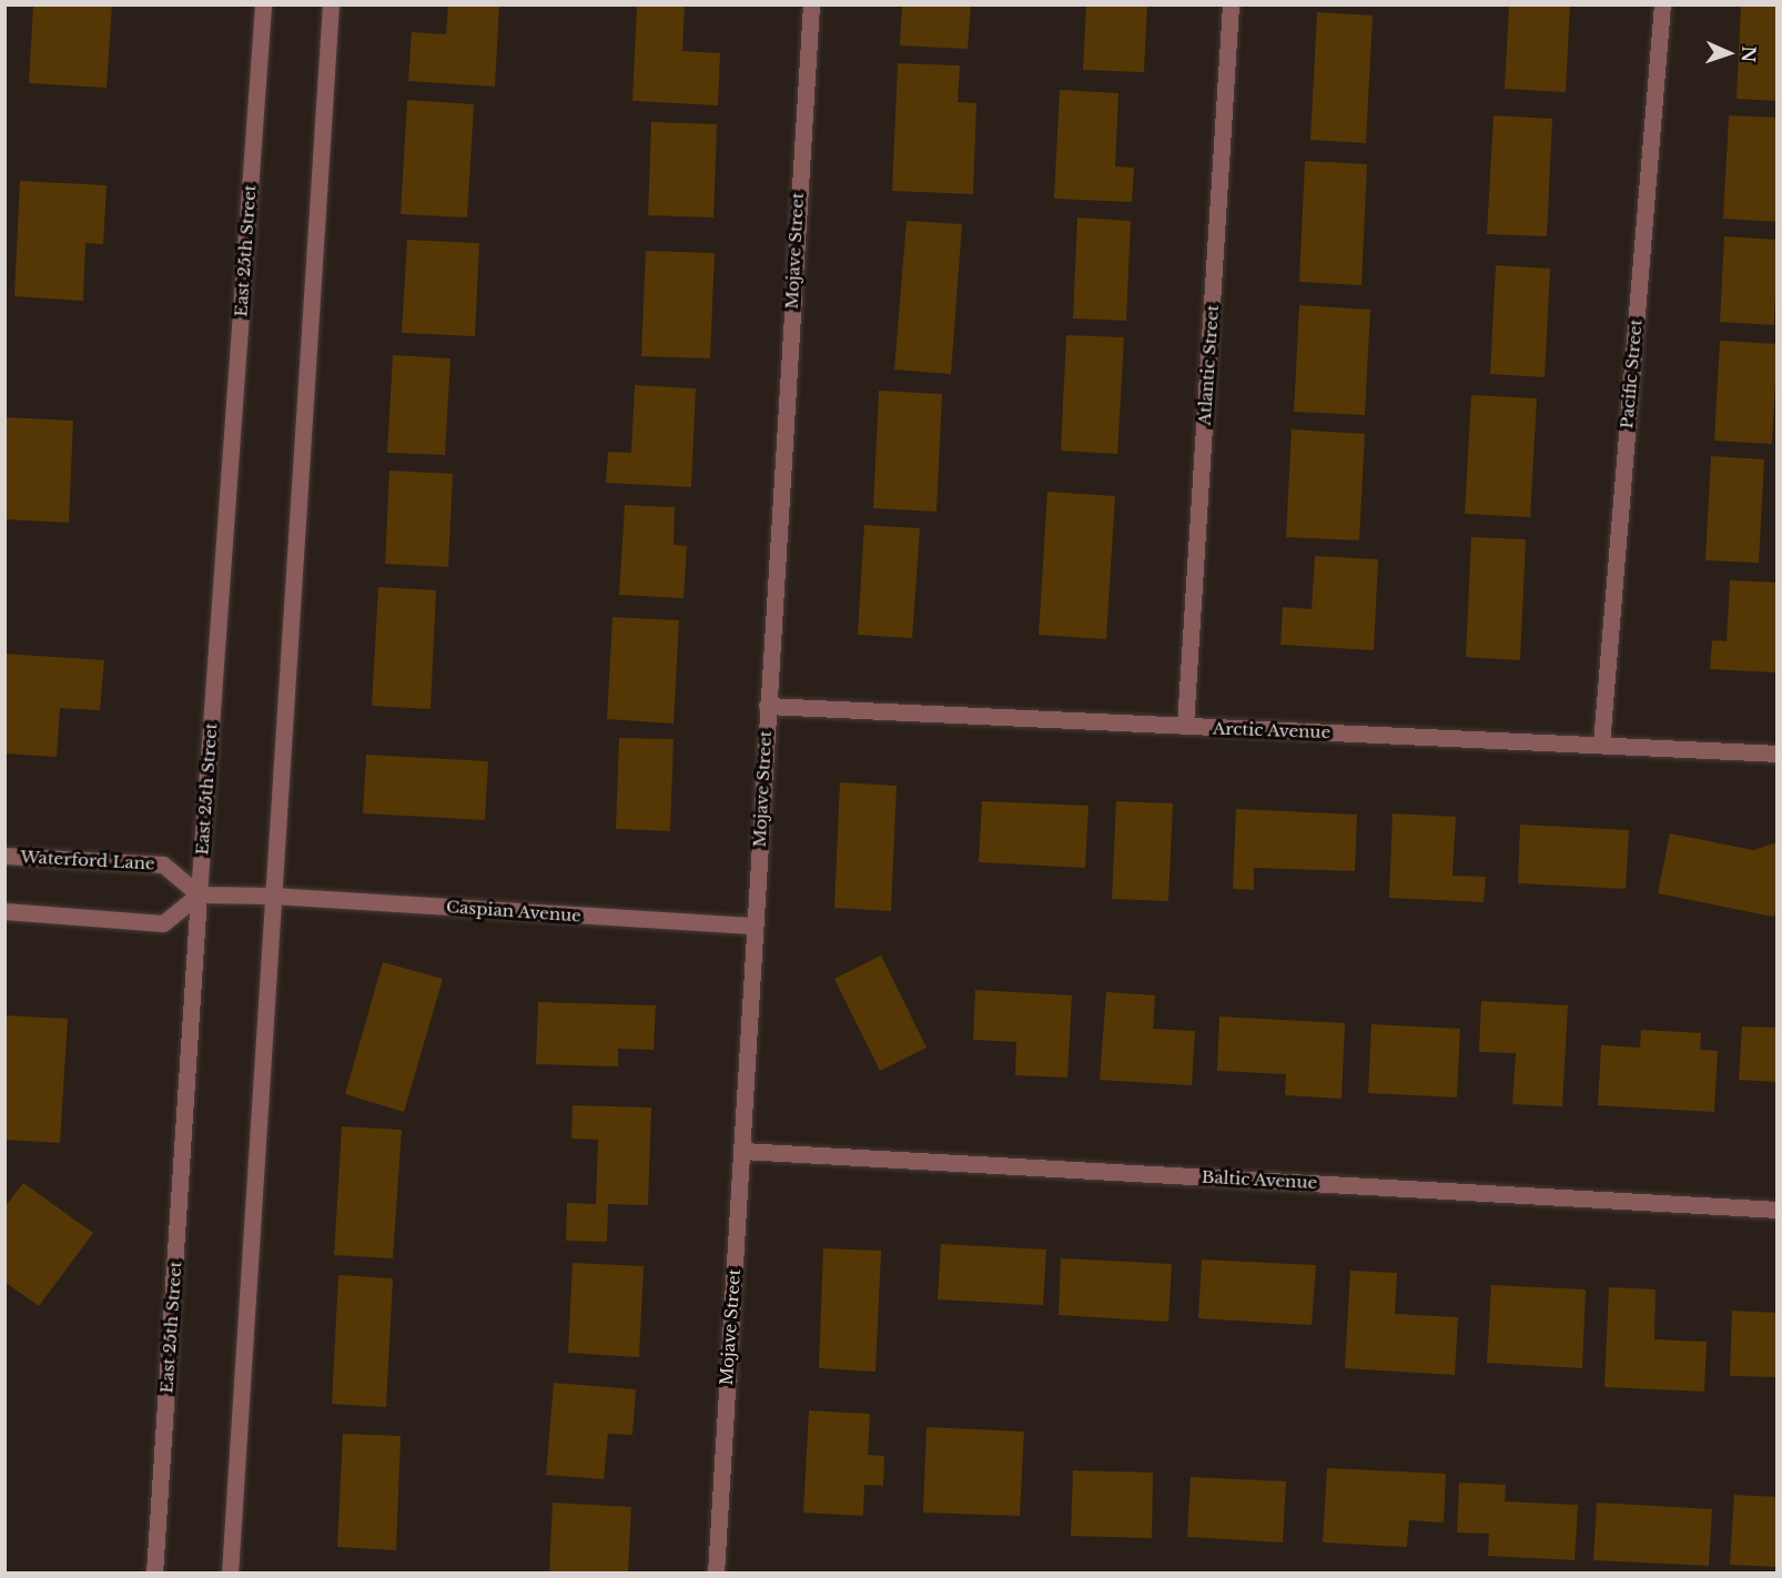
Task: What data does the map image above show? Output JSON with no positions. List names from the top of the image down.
{
  "streets": {
    "street": [
      "East 25th Street",
      "Mojave Street",
      "Atlantic Street",
      "Pacific Street",
      "Arctic Avenue",
      "Waterford Lane",
      "Caspian Avenue",
      "Baltic Avenue"
    ]
  },
  "crossings": [
    ["East 25th Street", "Waterford Lane"],
    ["Mojave Street", "Arctic Avenue"],
    ["Mojave Street", "Caspian Avenue"],
    ["Mojave Street", "Baltic Avenue"],
    ["Atlantic Street", "Arctic Avenue"],
    ["Pacific Street", "Arctic Avenue"]
  ],
  "north": "right"
}
